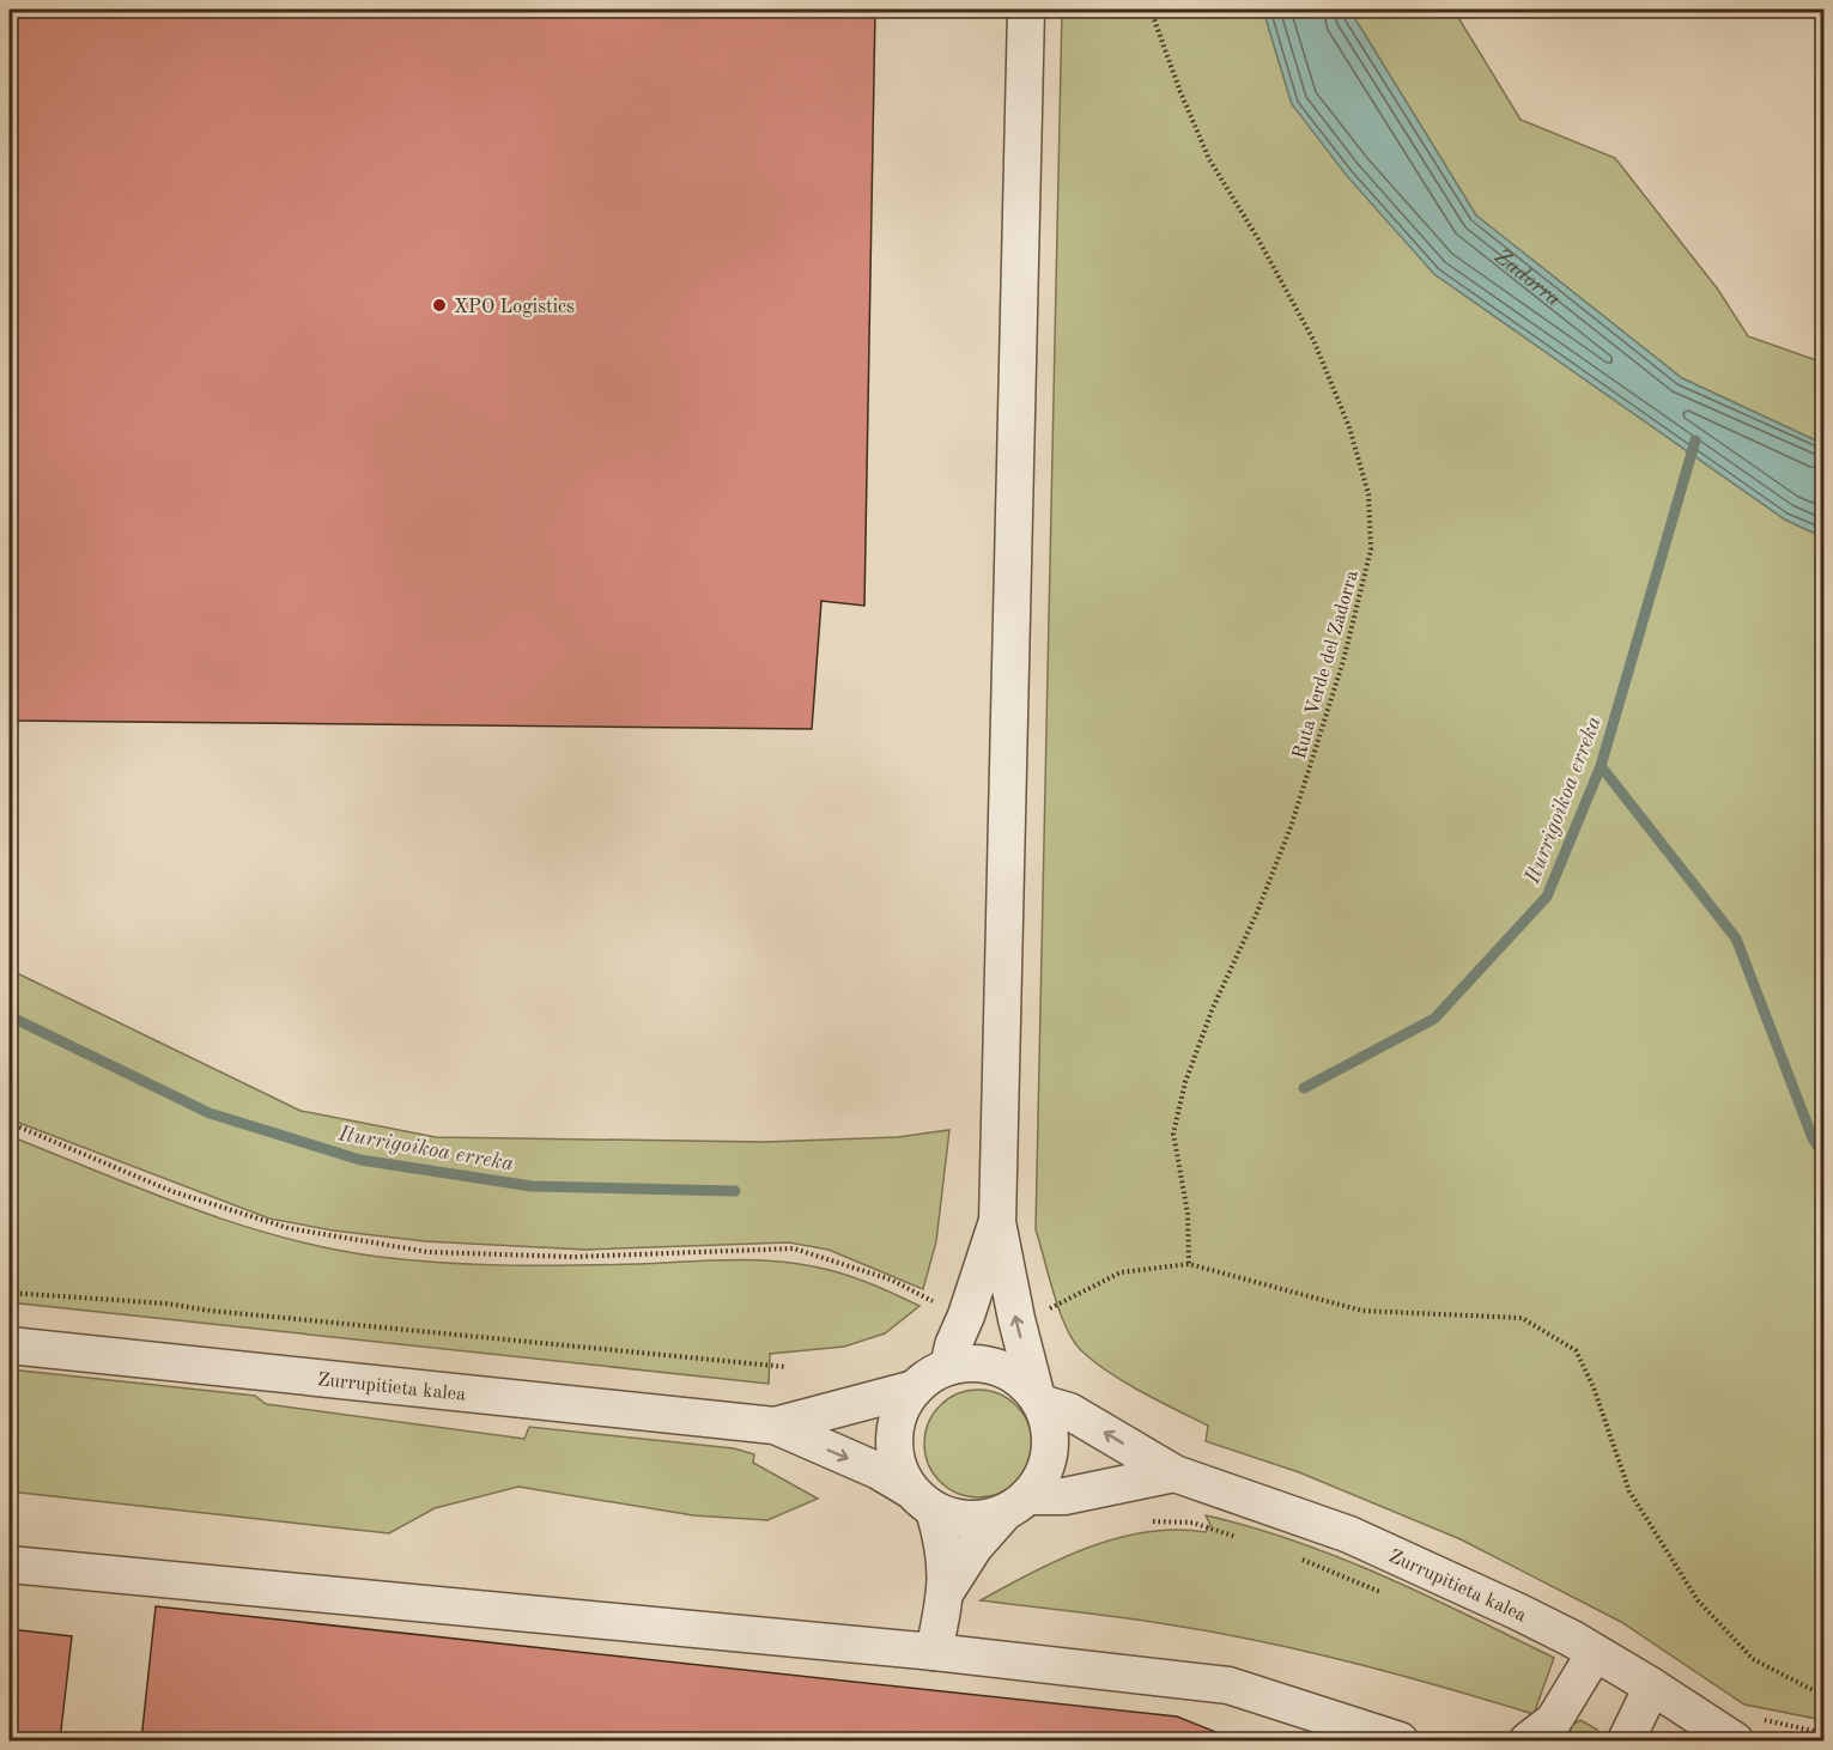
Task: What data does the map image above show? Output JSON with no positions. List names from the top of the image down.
{
  "streets": {
    "street": ["Zurrupitieta kalea"],
    "path": ["Ruta Verde del Zadorra"]
  },
  "water": ["Zadorra", "Iturrigoikoa erreka"],
  "places": ["XPO Logistics"]
}
